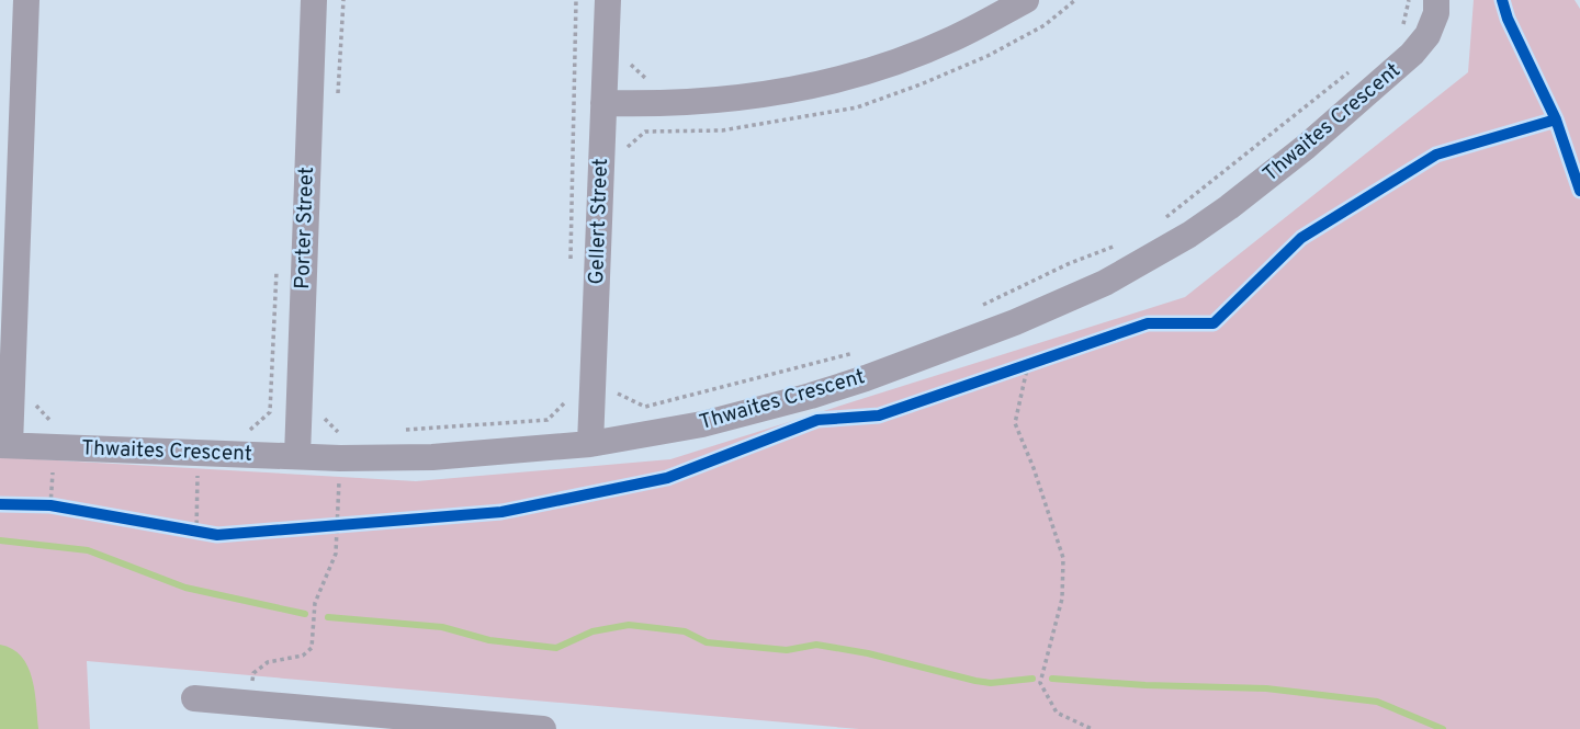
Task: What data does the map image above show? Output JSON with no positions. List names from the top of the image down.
{
  "streets": {
    "street": ["Thwaites Crescent", "Gellert Street", "Porter Street"]
  },
  "crossings": [
    ["Thwaites Crescent", "Gellert Street"],
    ["Thwaites Crescent", "Porter Street"]
  ]
}
